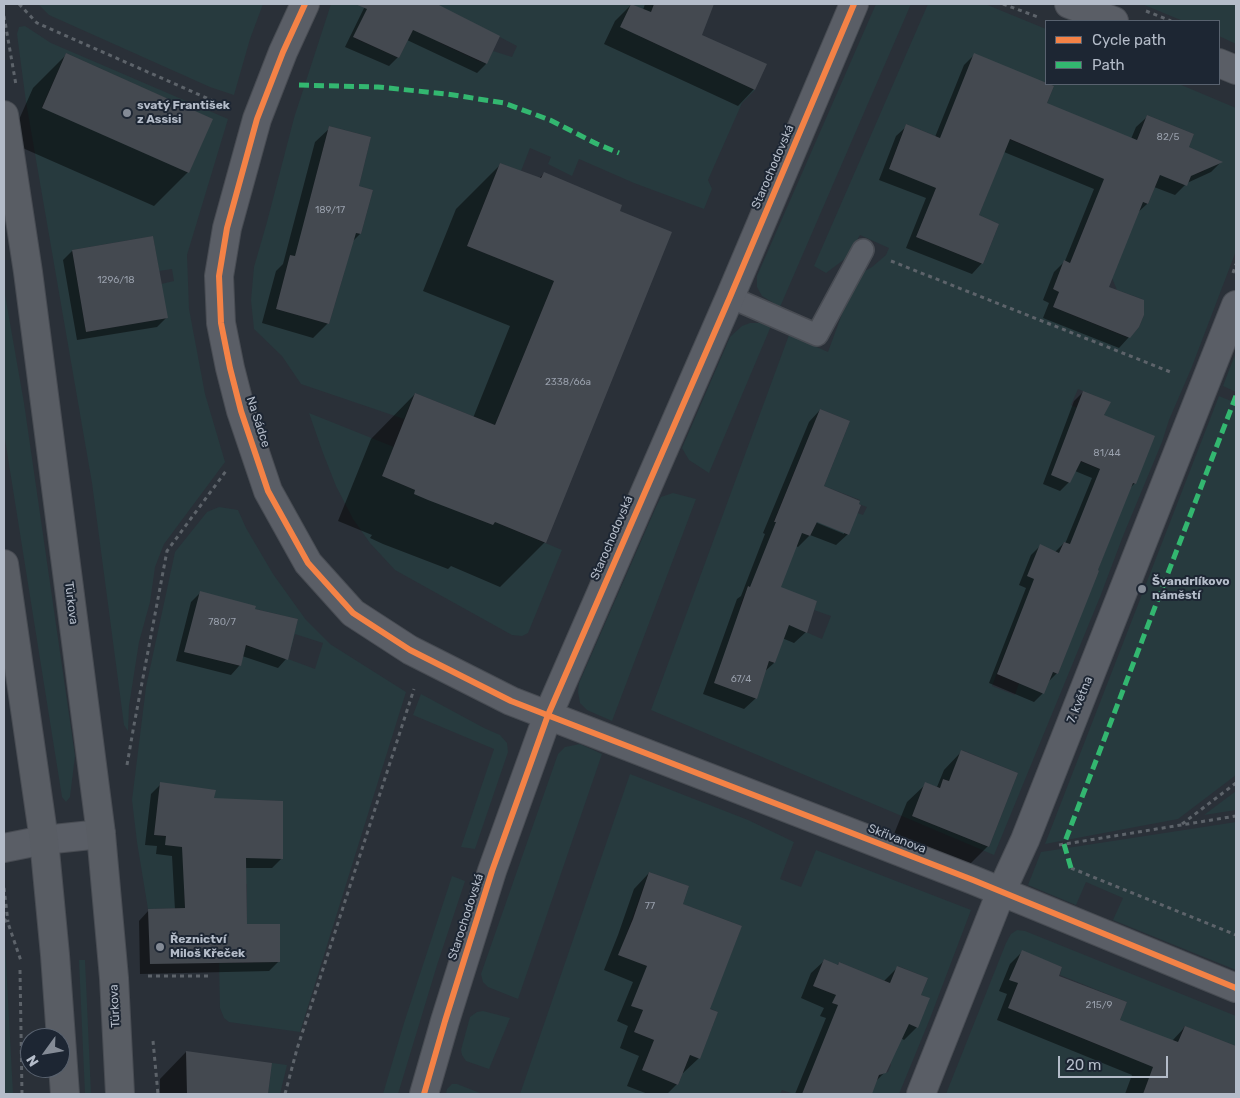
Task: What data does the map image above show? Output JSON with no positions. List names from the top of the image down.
{
  "streets": {
    "main road": ["Türkova"],
    "street": [
      "Starochodovská",
      "Na Sádce",
      "7. května",
      "Skřivanova"
    ]
  },
  "crossings": [
    ["Starochodovská", "Na Sádce"],
    ["Starochodovská", "Skřivanova"],
    ["Na Sádce", "Skřivanova"],
    ["7. května", "Skřivanova"]
  ],
  "places": ["svatý František z Assisi", "Švandrlíkovo náměstí", "Řeznictví Miloš Křeček"],
  "house_numbers": [
    "82/5",
    "189/17",
    "1296/18",
    "2338/66a",
    "81/44",
    "780/7",
    "67/4",
    "77",
    "215/9"
  ],
  "legend": ["Cycle path", "Path"],
  "scale_bar": "20 m",
  "north": "bottom left"
}
